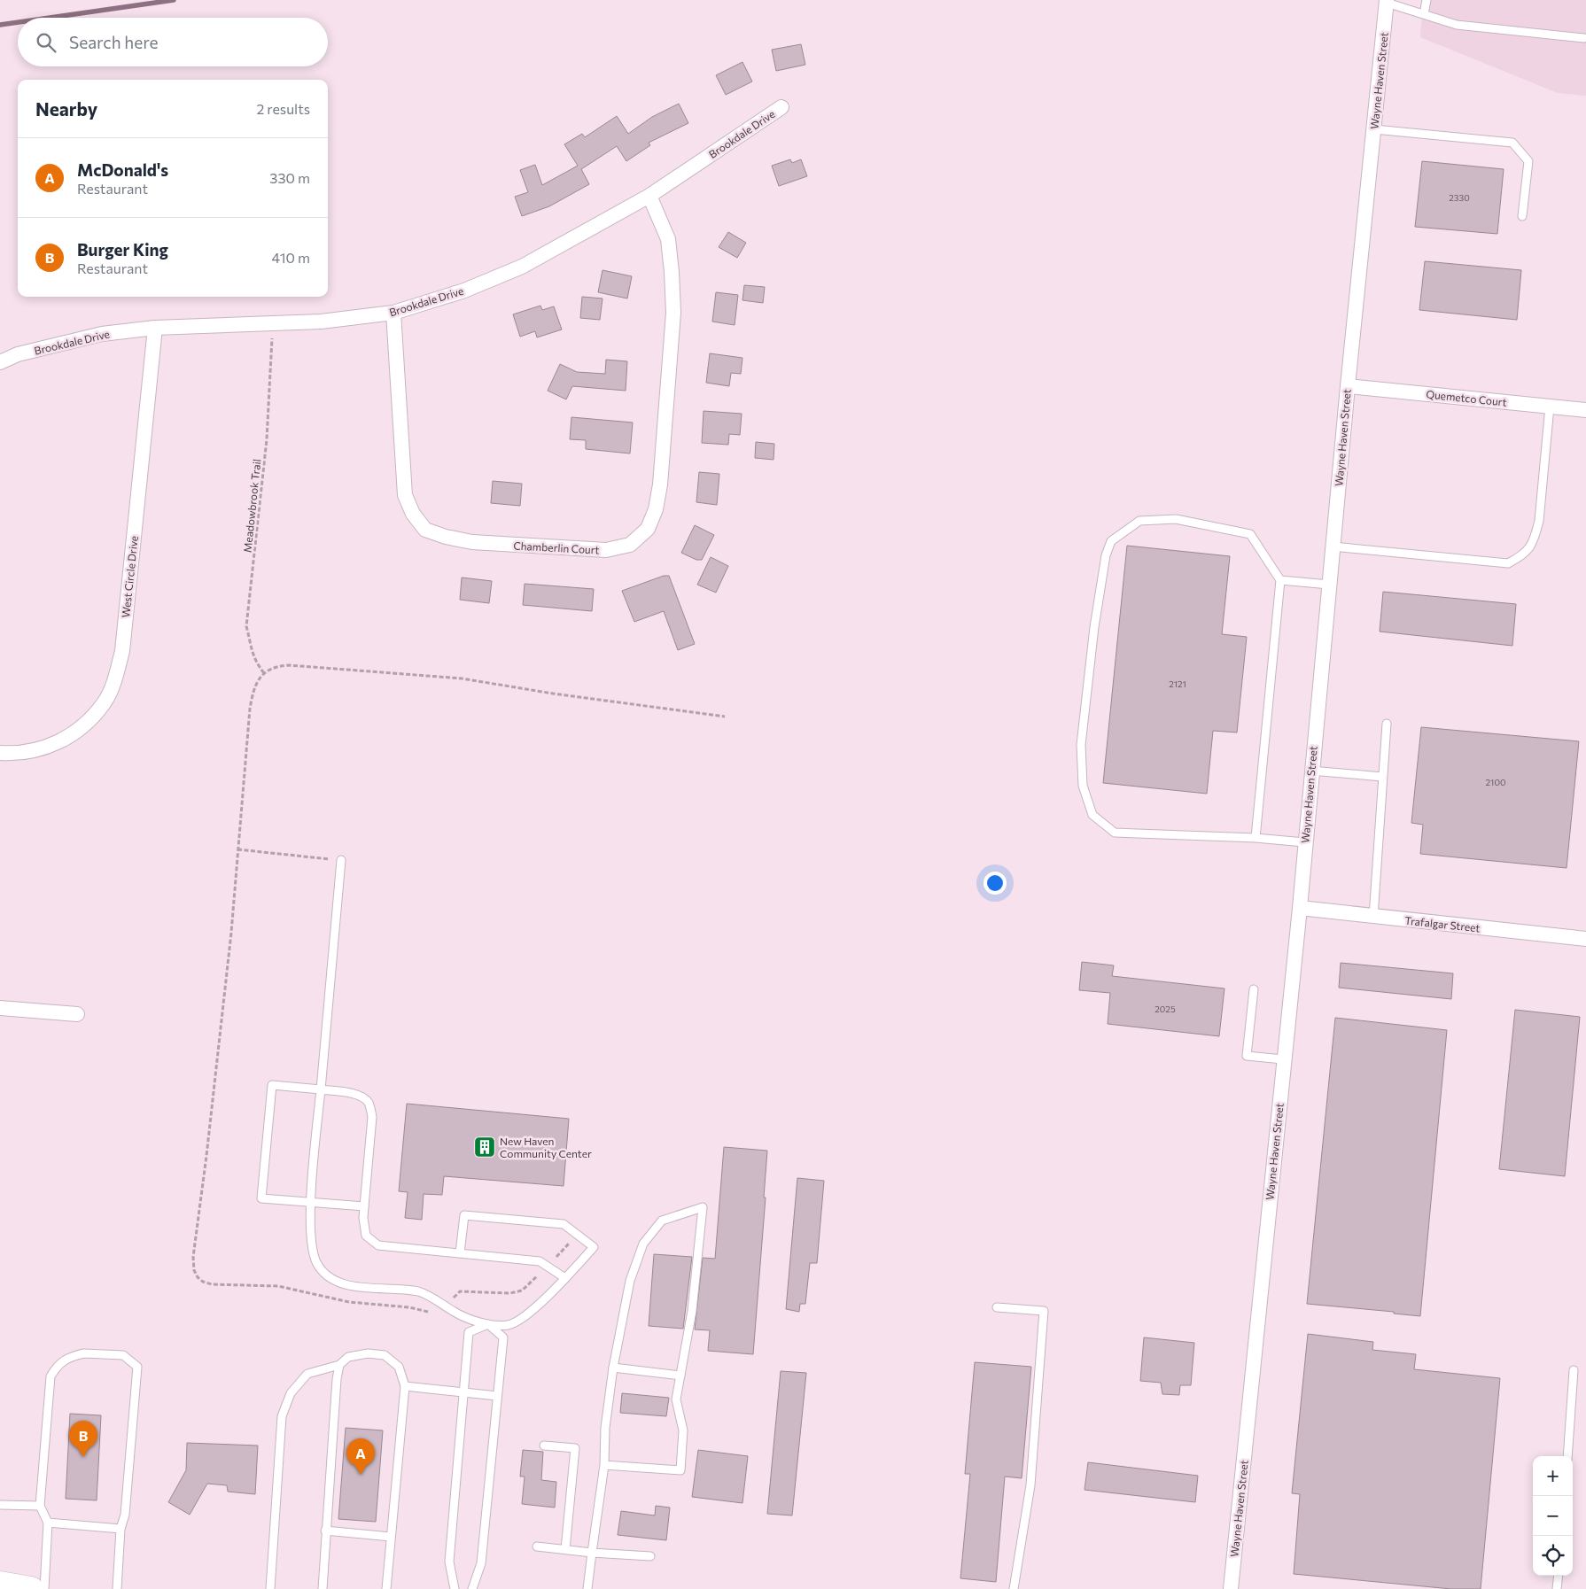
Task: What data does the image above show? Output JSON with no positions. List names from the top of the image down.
{
  "streets": {
    "street": [
      "Wayne Haven Street",
      "Brookdale Drive",
      "Quemetco Court",
      "Chamberlin Court",
      "West Circle Drive",
      "Trafalgar Street"
    ],
    "path": ["Meadowbrook Trail"]
  },
  "crossings": [
    ["Wayne Haven Street", "Quemetco Court"],
    ["Wayne Haven Street", "Trafalgar Street"],
    ["Brookdale Drive", "Chamberlin Court"],
    ["Brookdale Drive", "West Circle Drive"]
  ],
  "places": {
    "building": ["New Haven Community Center"]
  },
  "house_numbers": [
    "2330",
    "2121",
    "2100",
    "2025"
  ],
  "page": {
    "search": "Search here",
    "heading": ["Nearby", "2 results"],
    "list": [
      {
        "mark": "A",
        "name": "McDonald's",
        "note": "Restaurant",
        "value": "330 m"
      },
      {
        "mark": "B",
        "name": "Burger King",
        "note": "Restaurant",
        "value": "410 m"
      }
    ],
    "pins": ["B", "A"],
    "map_buttons": ["+", "−"]
  }
}
